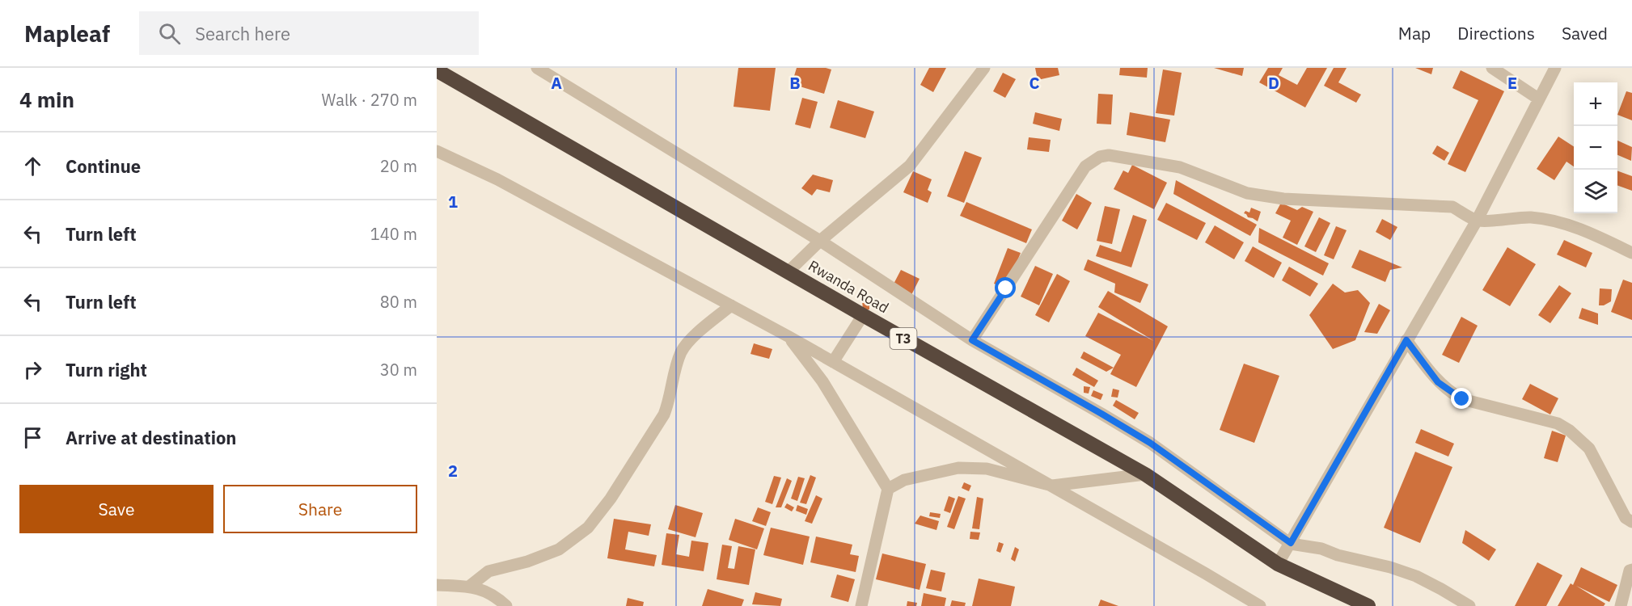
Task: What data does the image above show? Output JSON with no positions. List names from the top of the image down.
{
  "streets": {
    "highway": ["Rwanda Road", "T3"]
  },
  "page": {
    "header": "Mapleaf",
    "search": "Search here",
    "nav": ["Map", "Directions", "Saved"],
    "heading": ["4 min", "Walk · 270 m"],
    "map_buttons": ["+", "−"],
    "list": [
      ["Continue", "20 m"],
      ["Turn left", "140 m"],
      ["Turn left", "80 m"],
      ["Turn right", "30 m"],
      "Arrive at destination"
    ],
    "buttons": ["Save", "Share"]
  },
  "grid": {
    "columns": [
      "A",
      "B",
      "C",
      "D",
      "E"
    ],
    "rows": ["1", "2"]
  }
}
